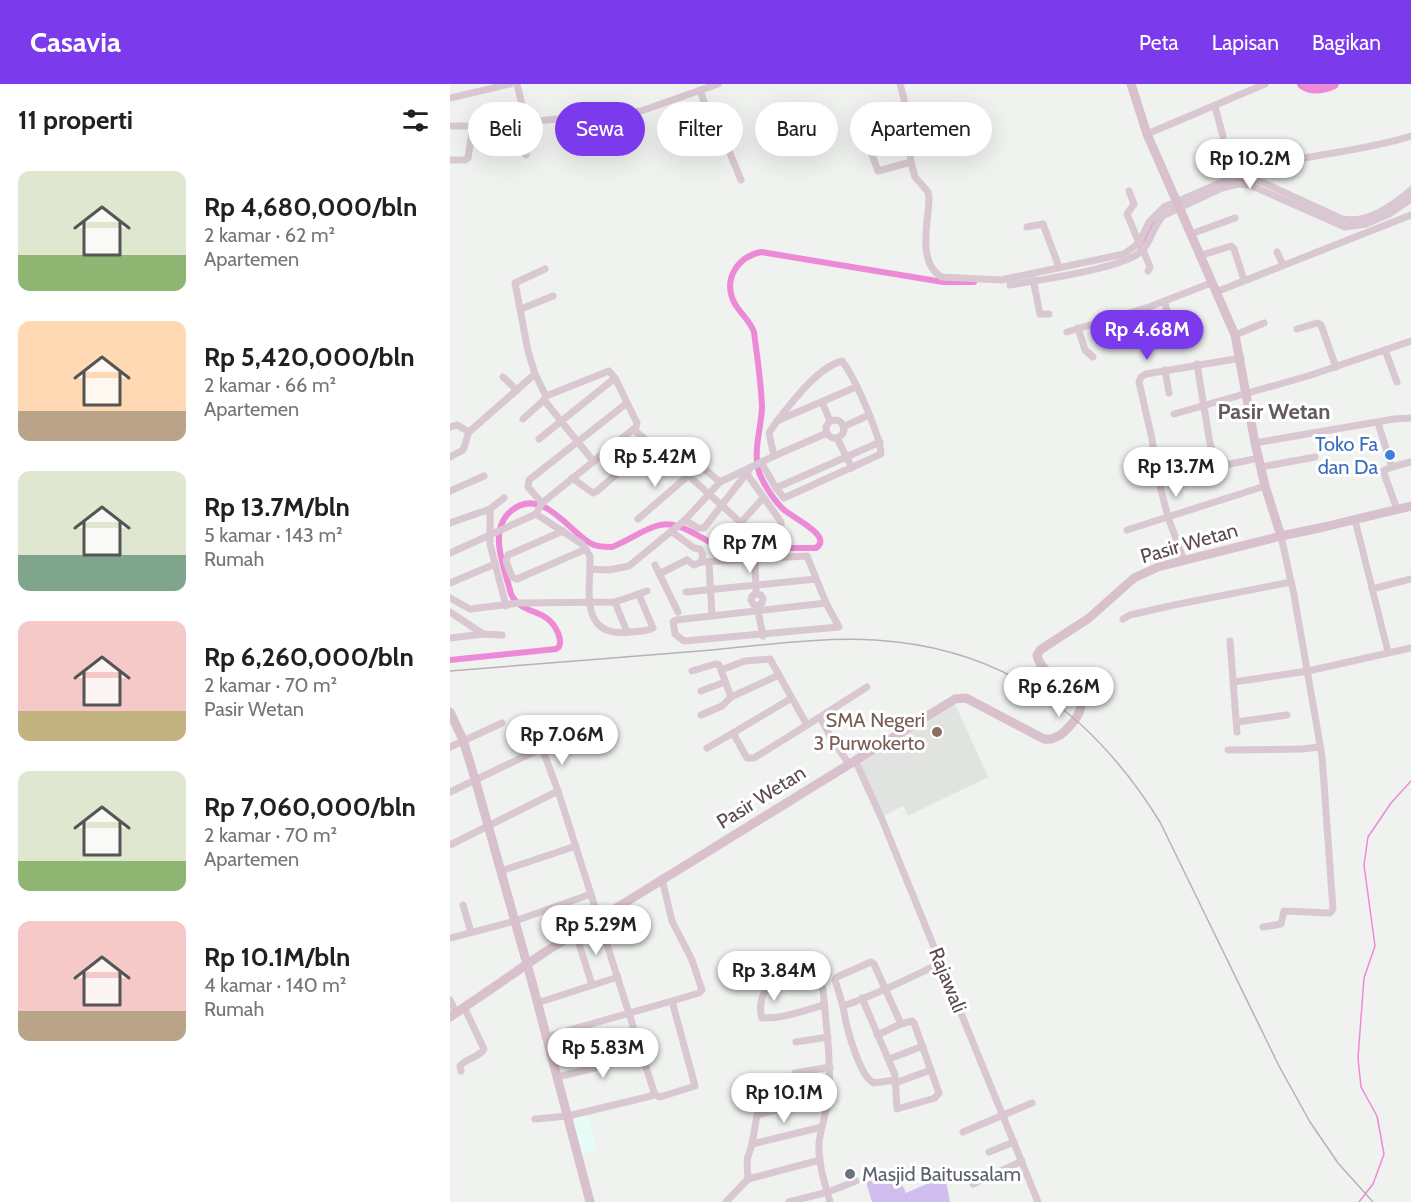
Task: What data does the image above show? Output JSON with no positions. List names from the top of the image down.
{
  "streets": {
    "street": ["Pasir Wetan", "Rajawali"]
  },
  "crossings": [
    ["Pasir Wetan", "Rajawali"]
  ],
  "districts": ["Pasir Wetan"],
  "places": ["Toko Fa dan Da", "SMA Negeri 3 Purwokerto", "Masjid Baitussalam"],
  "page": {
    "header": "Casavia",
    "nav": ["Peta", "Lapisan", "Bagikan"],
    "heading": "11 properti",
    "chip": [
      "Beli",
      "Sewa",
      "Filter",
      "Baru",
      "Apartemen"
    ],
    "price": [
      "Rp 10.2M",
      "Rp 4.68M",
      "Rp 5.42M",
      "Rp 13.7M",
      "Rp 7M",
      "Rp 6.26M",
      "Rp 7.06M",
      "Rp 5.29M",
      "Rp 3.84M",
      "Rp 5.83M",
      "Rp 10.1M"
    ],
    "list": [
      {
        "name": "Rp 4,680,000/bln",
        "note": "2 kamar · 62 m² · Apartemen"
      },
      {
        "name": "Rp 5,420,000/bln",
        "note": "2 kamar · 66 m² · Apartemen"
      },
      {
        "name": "Rp 13.7M/bln",
        "note": "5 kamar · 143 m² · Rumah"
      },
      {
        "name": "Rp 6,260,000/bln",
        "note": "2 kamar · 70 m² · Pasir Wetan"
      },
      {
        "name": "Rp 7,060,000/bln",
        "note": "2 kamar · 70 m² · Apartemen"
      },
      {
        "name": "Rp 10.1M/bln",
        "note": "4 kamar · 140 m² · Rumah"
      }
    ]
  }
}
